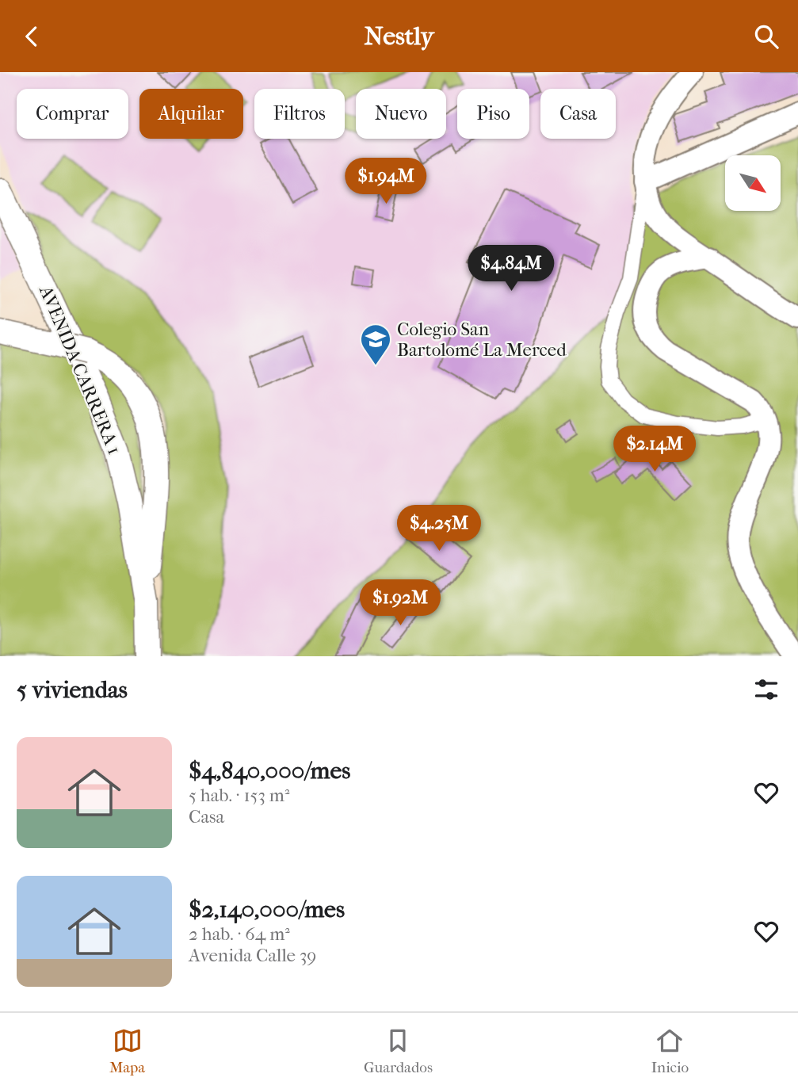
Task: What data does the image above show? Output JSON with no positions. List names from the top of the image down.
{
  "streets": {
    "main road": ["AVENIDA CARRERA 1"]
  },
  "places": {
    "school or university": ["Colegio San Bartolomé La Merced"]
  },
  "north": "bottom right",
  "page": {
    "header": "Nestly",
    "chip": [
      "Comprar",
      "Alquilar",
      "Filtros",
      "Nuevo",
      "Piso",
      "Casa"
    ],
    "price": [
      "$1.94M",
      "$4.84M",
      "$2.14M",
      "$4.25M",
      "$1.92M"
    ],
    "heading": "5 viviendas",
    "list": [
      {
        "name": "$4,840,000/mes",
        "note": "5 hab. · 153 m² · Casa"
      },
      {
        "name": "$2,140,000/mes",
        "note": "2 hab. · 64 m² · Avenida Calle 39"
      }
    ],
    "tabs": ["Mapa", "Guardados", "Inicio"]
  }
}
